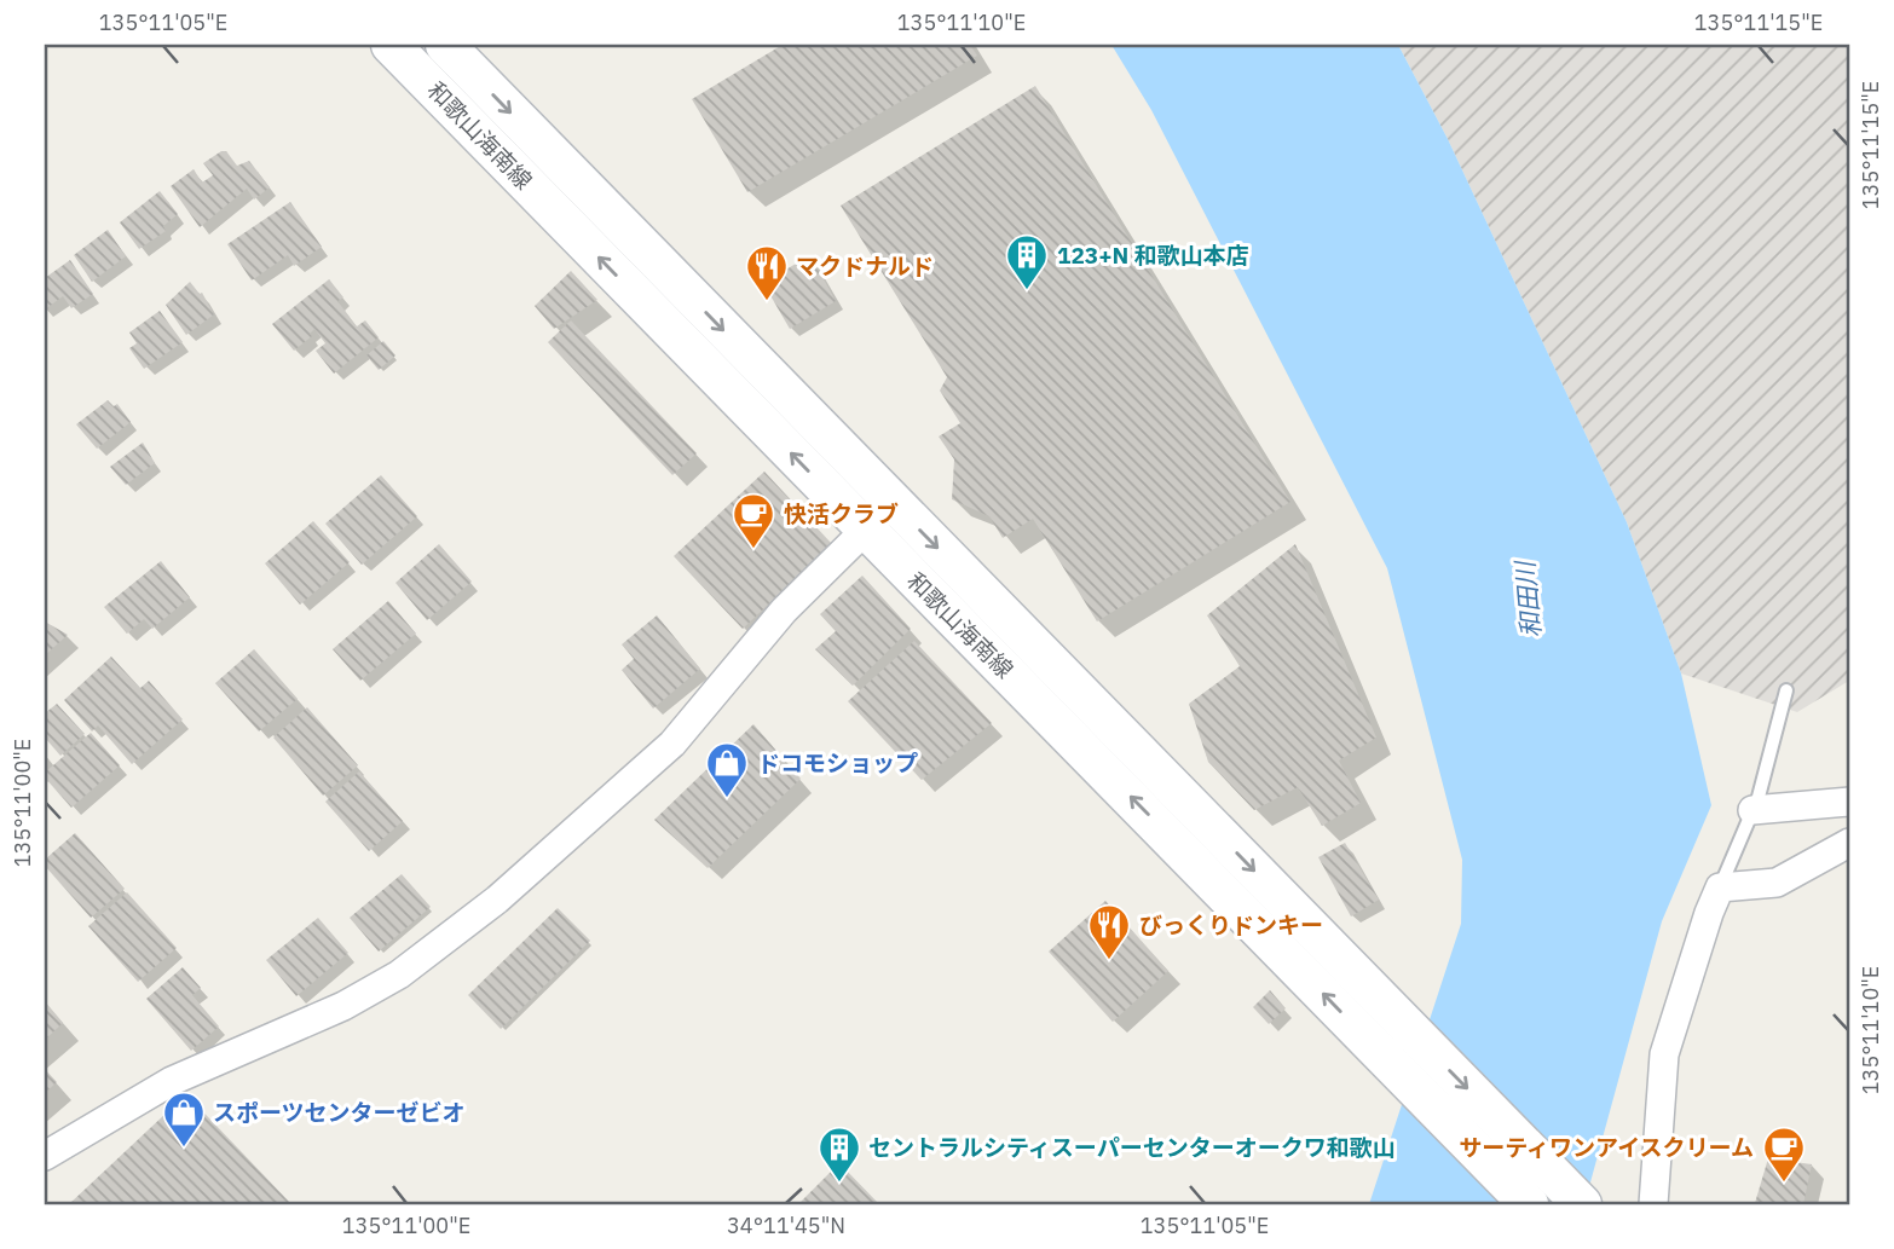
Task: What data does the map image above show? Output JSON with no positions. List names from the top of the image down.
{
  "streets": {
    "main road": ["和歌山海南線"]
  },
  "water": ["和田川"],
  "places": {
    "building": ["123+N 和歌山本店", "セントラルシティスーパーセンターオークワ和歌山"],
    "restaurant": ["マクドナルド", "びっくりドンキー"],
    "cafe": ["快活クラブ", "サーティワンアイスクリーム"],
    "shop": ["ドコモショップ", "スポーツセンターゼビオ"]
  },
  "coordinates": [
    "135°11'05\"E",
    "135°11'10\"E",
    "135°11'15\"E",
    "135°11'00\"E",
    "34°11'45\"N"
  ]
}
